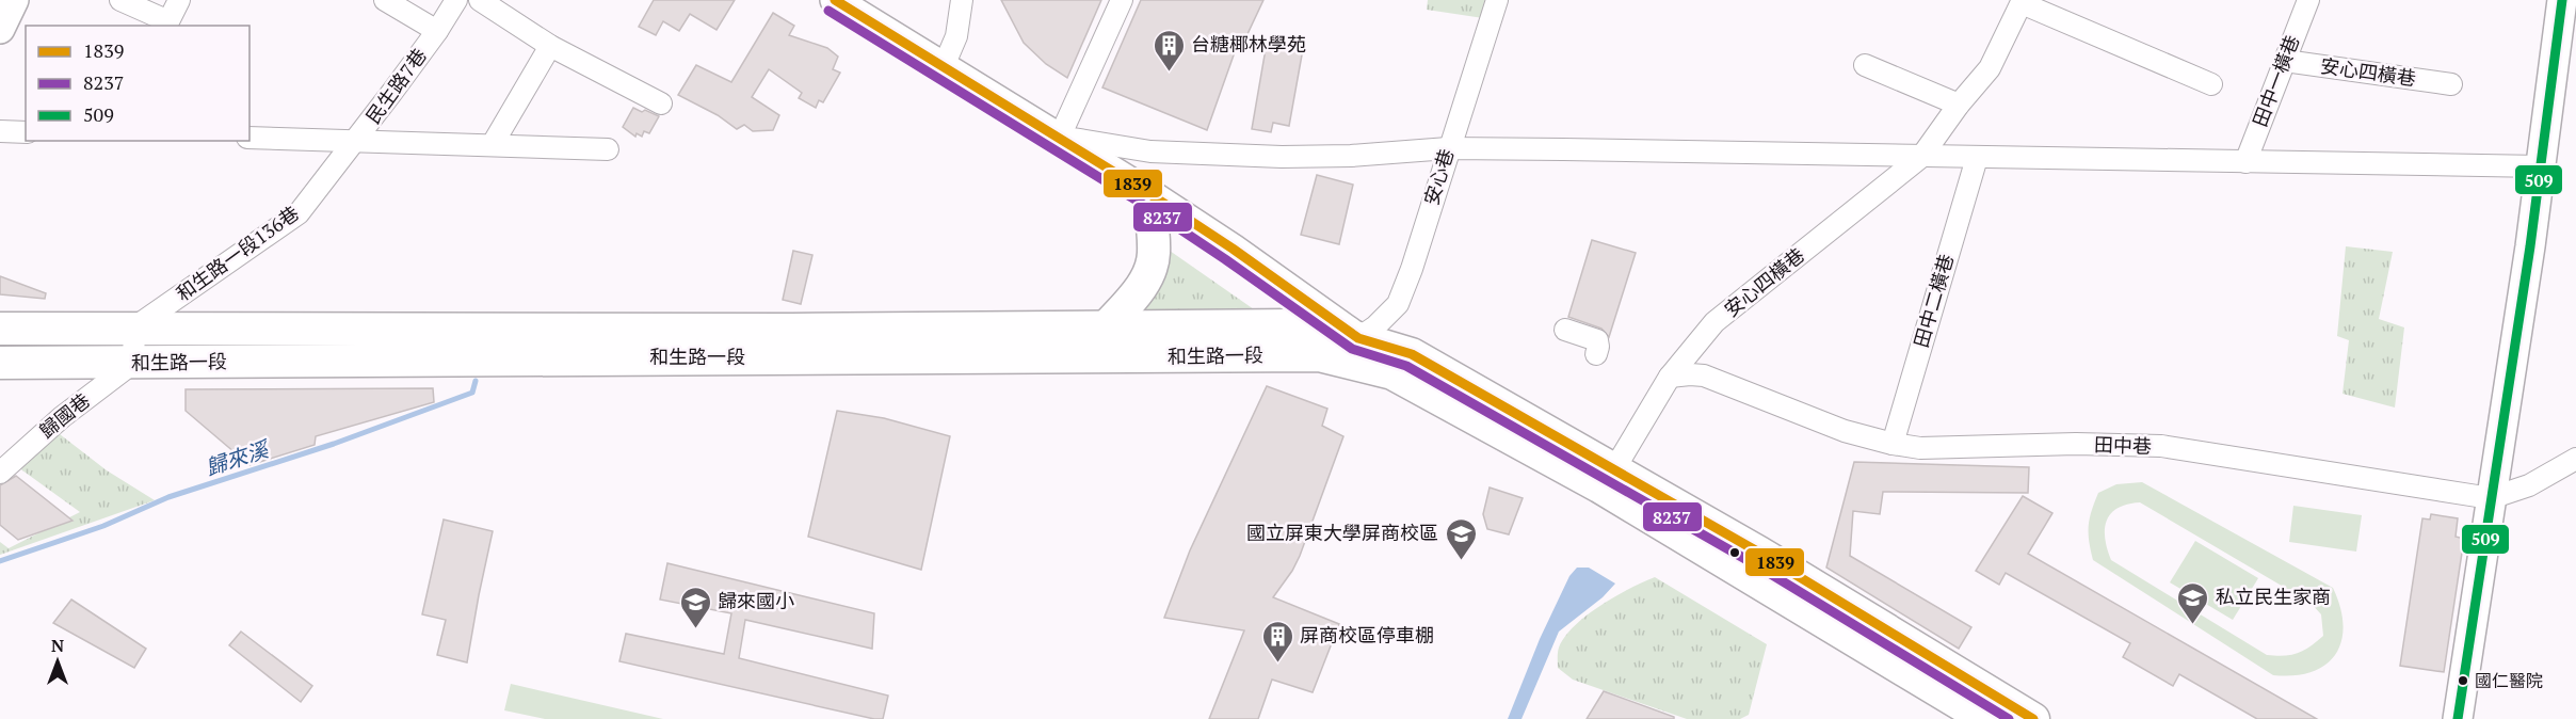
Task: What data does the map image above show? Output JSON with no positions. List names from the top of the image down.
{
  "streets": {
    "main road": ["和生路一段"],
    "street": [
      "安心四橫巷",
      "田中一橫巷",
      "民生路7巷",
      "安心巷",
      "和生路一段136巷",
      "田中二橫巷",
      "歸國巷",
      "田中巷"
    ]
  },
  "crossings": [
    ["安心四橫巷", "田中一橫巷"],
    ["安心四橫巷", "和生路一段"],
    ["安心四橫巷", "田中巷"],
    ["民生路7巷", "和生路一段136巷"],
    ["安心巷", "和生路一段"],
    ["和生路一段136巷", "和生路一段"],
    ["田中二橫巷", "田中巷"],
    ["和生路一段", "歸國巷"]
  ],
  "water": ["歸來溪"],
  "places": {
    "building": ["台糖椰林學苑", "屏商校區停車棚"],
    "school or university": ["國立屏東大學屏商校區", "私立民生家商", "歸來國小"],
    "other": ["國仁醫院"]
  },
  "lines": ["transit line 1839", "transit line 509", "transit line 8237"],
  "legend": ["1839", "8237", "509"],
  "north": "top"
}
